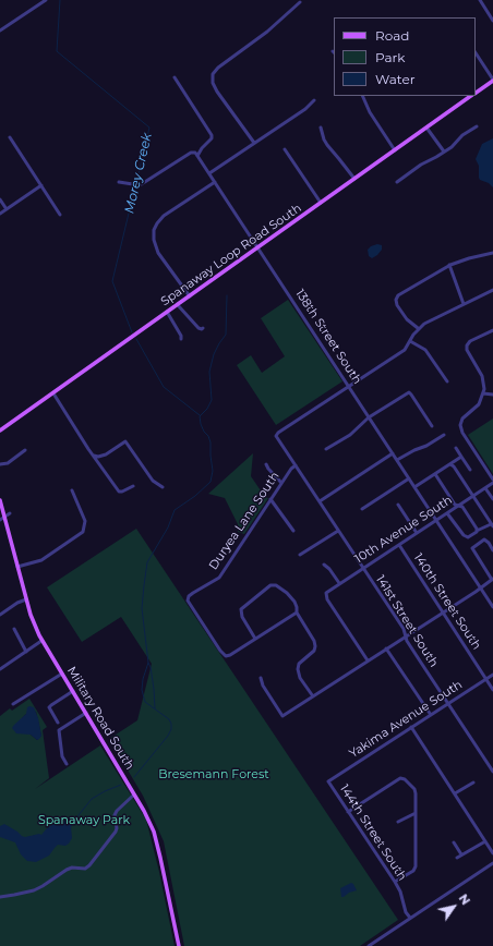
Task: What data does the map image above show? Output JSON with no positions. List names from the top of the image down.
{
  "streets": {
    "main road": ["Spanaway Loop Road South", "Military Road South"],
    "street": [
      "138th Street South",
      "Duryea Lane South",
      "10th Avenue South",
      "140th Street South",
      "141st Street South",
      "Yakima Avenue South",
      "144th Street South"
    ]
  },
  "crossings": [
    ["Spanaway Loop Road South", "138th Street South"],
    ["138th Street South", "10th Avenue South"],
    ["138th Street South", "141st Street South"],
    ["Duryea Lane South", "141st Street South"],
    ["10th Avenue South", "140th Street South"],
    ["10th Avenue South", "141st Street South"],
    ["140th Street South", "Yakima Avenue South"],
    ["141st Street South", "Yakima Avenue South"],
    ["Yakima Avenue South", "144th Street South"]
  ],
  "water": ["Morey Creek"],
  "parks": ["Bresemann Forest", "Spanaway Park"],
  "legend": ["Road", "Park", "Water"],
  "north": "top right"
}
